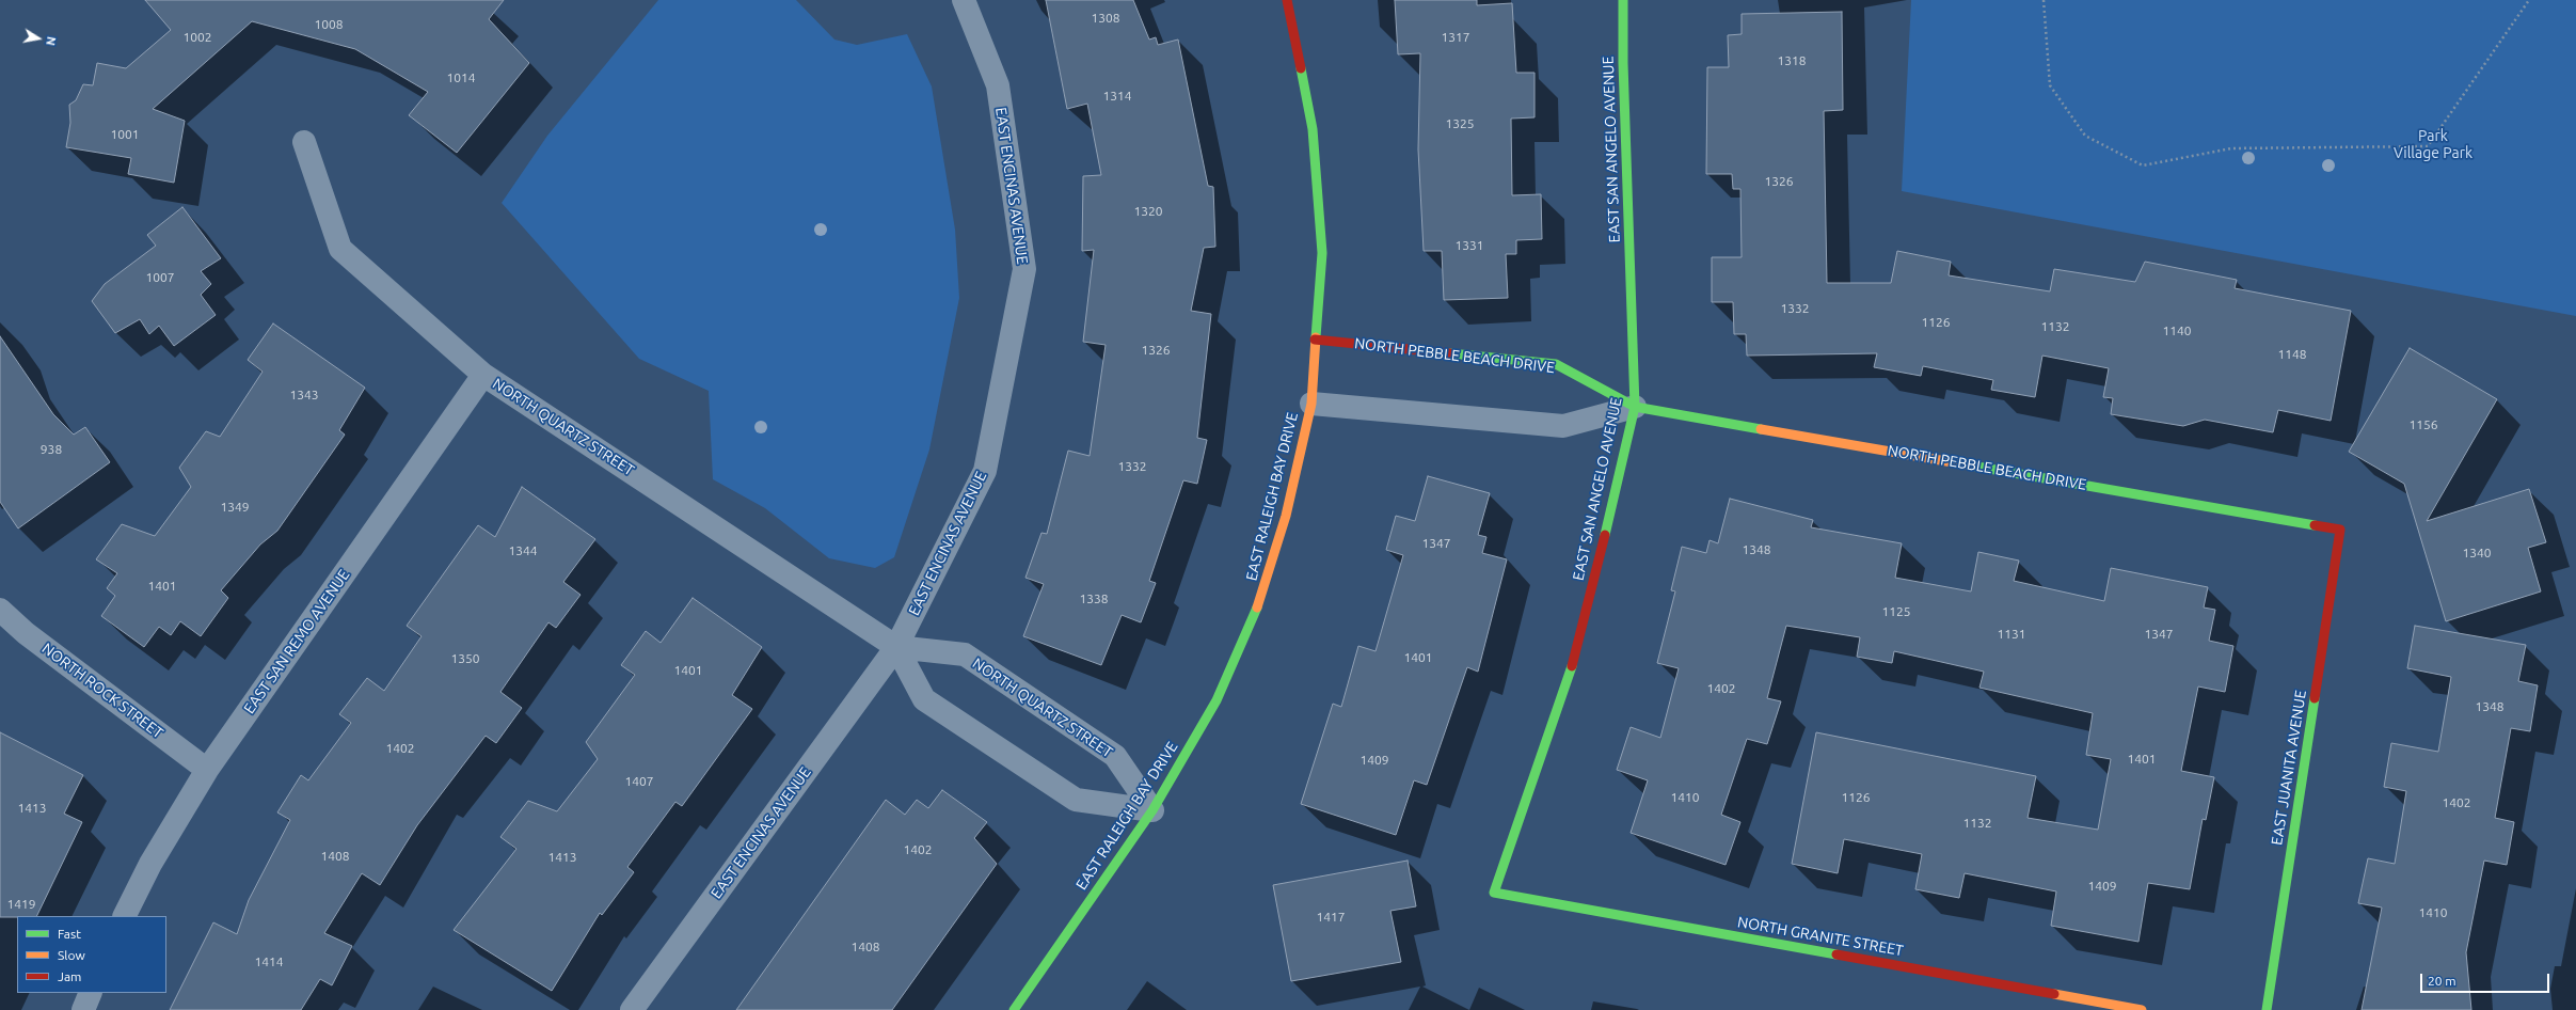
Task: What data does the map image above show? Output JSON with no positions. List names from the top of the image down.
{
  "streets": {
    "street": [
      "EAST SAN ANGELO AVENUE",
      "EAST ENCINAS AVENUE",
      "NORTH PEBBLE BEACH DRIVE",
      "NORTH QUARTZ STREET",
      "EAST RALEIGH BAY DRIVE",
      "EAST SAN REMO AVENUE",
      "NORTH ROCK STREET",
      "EAST JUANITA AVENUE",
      "NORTH GRANITE STREET"
    ]
  },
  "crossings": [
    ["EAST SAN ANGELO AVENUE", "NORTH PEBBLE BEACH DRIVE"],
    ["EAST SAN ANGELO AVENUE", "NORTH GRANITE STREET"],
    ["EAST ENCINAS AVENUE", "NORTH QUARTZ STREET"],
    ["NORTH PEBBLE BEACH DRIVE", "EAST RALEIGH BAY DRIVE"],
    ["NORTH PEBBLE BEACH DRIVE", "EAST JUANITA AVENUE"],
    ["NORTH QUARTZ STREET", "EAST RALEIGH BAY DRIVE"],
    ["NORTH QUARTZ STREET", "EAST SAN REMO AVENUE"],
    ["EAST SAN REMO AVENUE", "NORTH ROCK STREET"]
  ],
  "parks": ["Park Village Park"],
  "house_numbers": [
    "1308",
    "1008",
    "1002",
    "1317",
    "1318",
    "1014",
    "1314",
    "1325",
    "1001",
    "1326",
    "1320",
    "1331",
    "1007",
    "1332",
    "1126",
    "1132",
    "1140",
    "1326",
    "1148",
    "1343",
    "1156",
    "938",
    "1332",
    "1349",
    "1347",
    "1348",
    "1344",
    "1340",
    "1401",
    "1338",
    "1125",
    "1131",
    "1347",
    "1401",
    "1350",
    "1401",
    "1402",
    "1348",
    "1402",
    "1401",
    "1409",
    "1407",
    "1410",
    "1126",
    "1402",
    "1413",
    "1132",
    "1402",
    "1408",
    "1413",
    "1409",
    "1419",
    "1410",
    "1417",
    "1408",
    "1414"
  ],
  "legend": ["Fast", "Slow", "Jam"],
  "scale_bar": "20 m",
  "north": "right"
}
